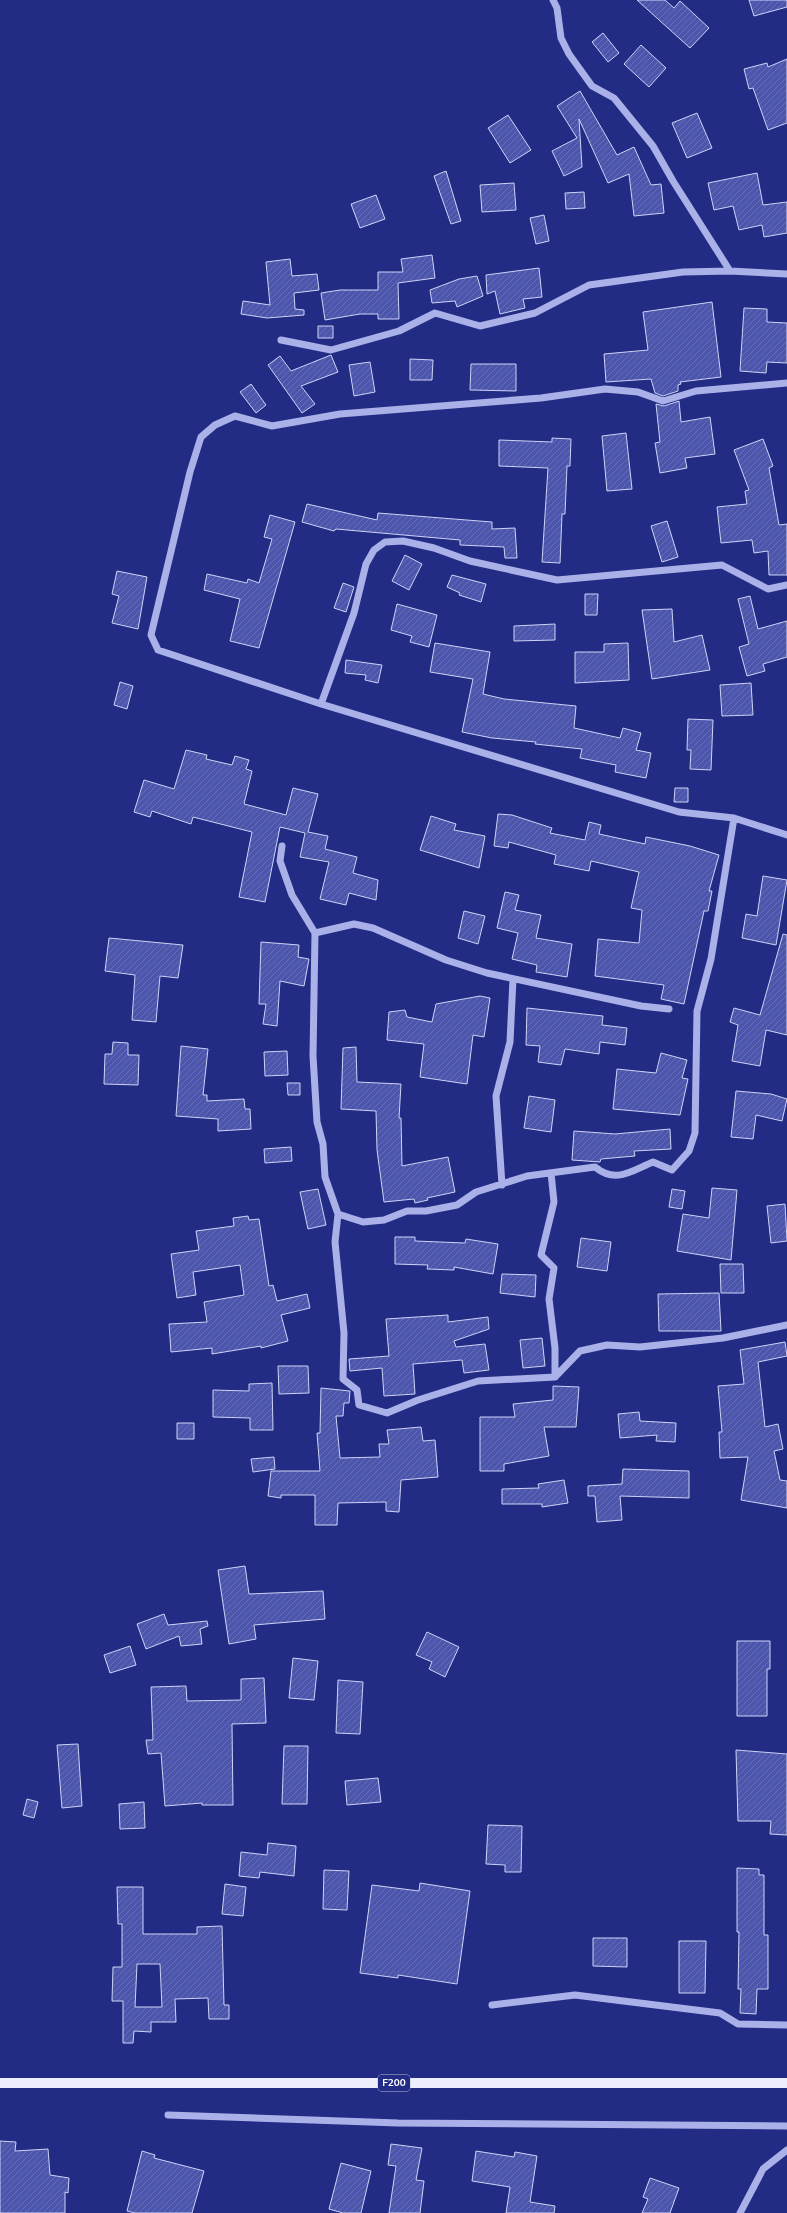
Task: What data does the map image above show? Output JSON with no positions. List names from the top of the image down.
{
  "streets": {
    "main road": ["F200"]
  }
}
